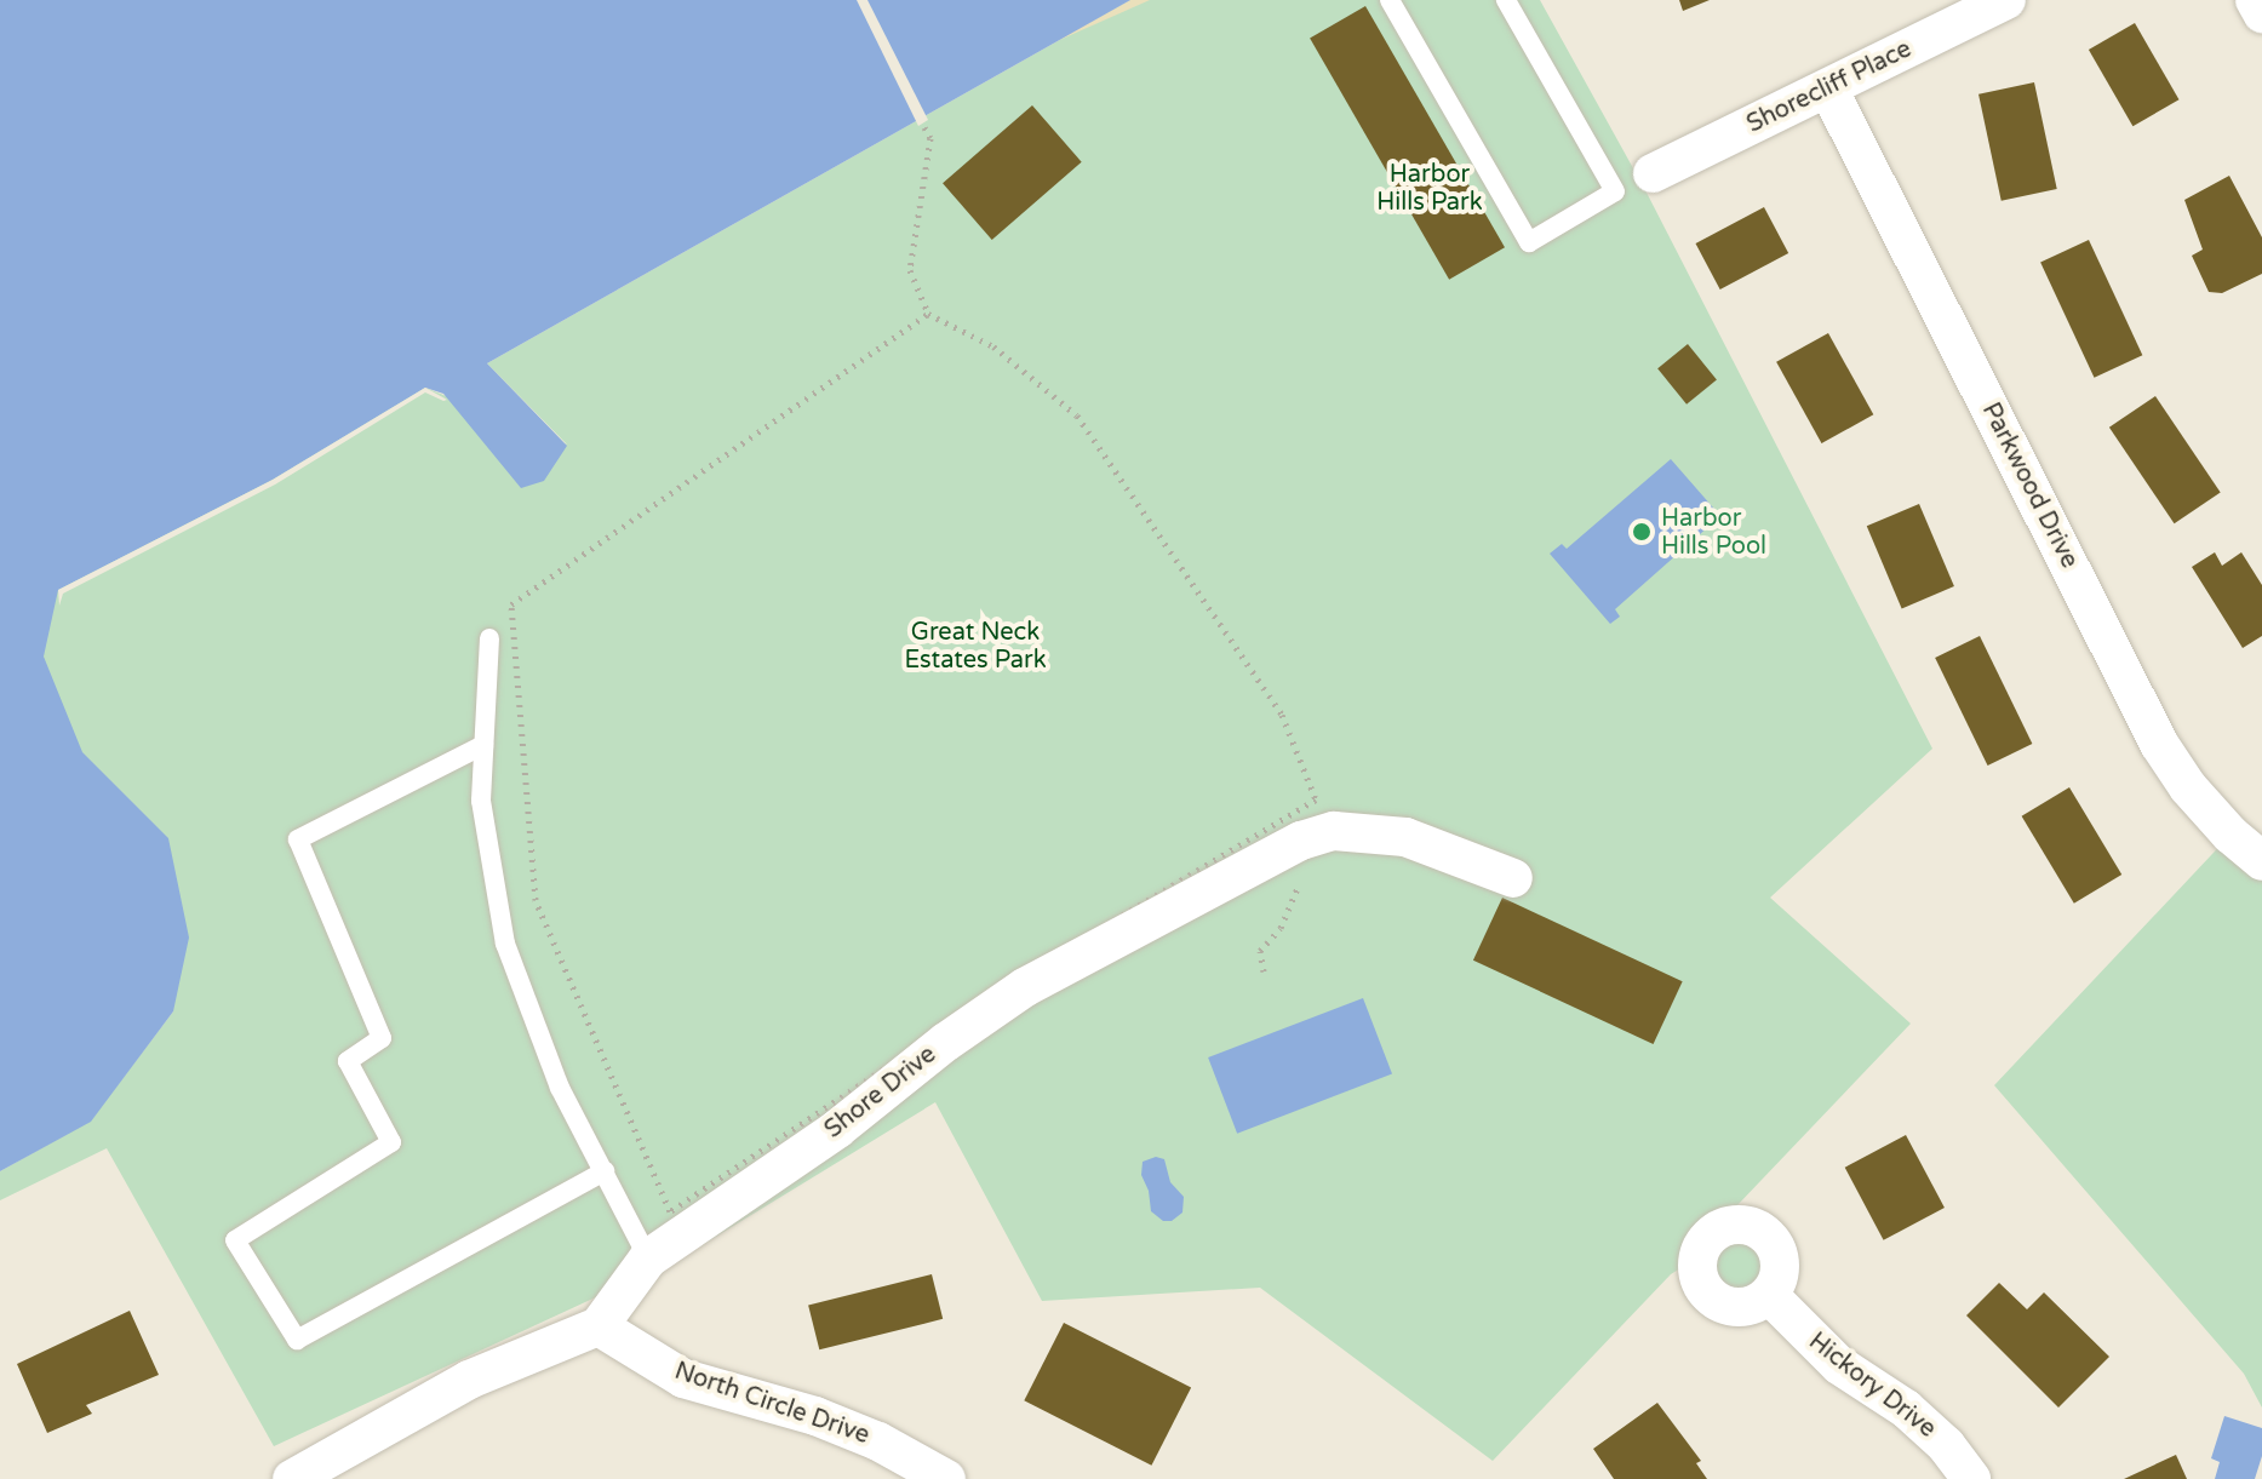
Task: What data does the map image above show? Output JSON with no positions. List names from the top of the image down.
{
  "streets": {
    "street": [
      "Shorecliff Place",
      "Parkwood Drive",
      "Shore Drive",
      "Hickory Drive",
      "North Circle Drive"
    ]
  },
  "crossings": [
    ["Shorecliff Place", "Parkwood Drive"],
    ["Shore Drive", "North Circle Drive"]
  ],
  "parks": ["Harbor Hills Park", "Great Neck Estates Park"],
  "places": ["Harbor Hills Pool"]
}
